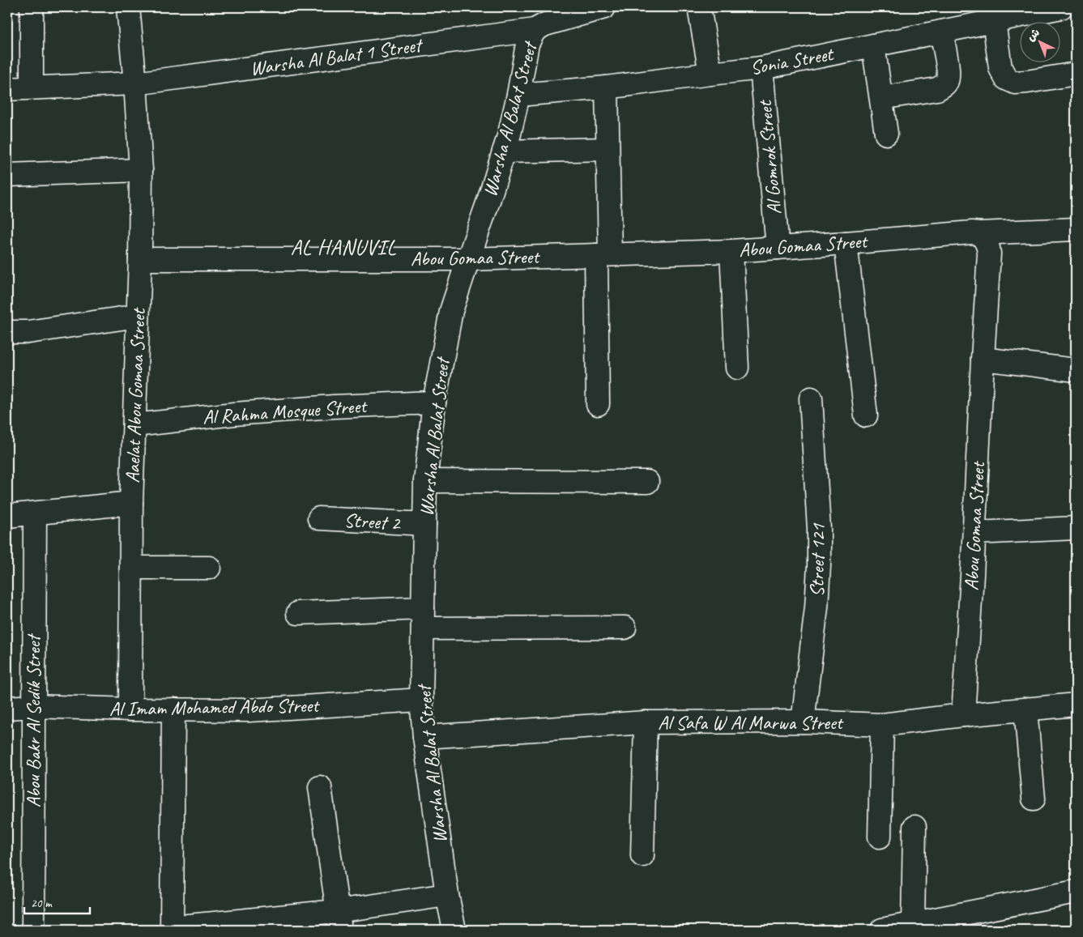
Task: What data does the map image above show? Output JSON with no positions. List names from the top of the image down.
{
  "streets": {
    "street": [
      "Warsha Al Balat 1 Street",
      "Sonia Street",
      "Warsha Al Balat Street",
      "Al Gomrok Street",
      "Abou Gomaa Street",
      "Aaelat Abou Gomaa Street",
      "Al Rahma Mosque Street",
      "Street 2",
      "Street 121",
      "Al Imam Mohamed Abdo Street",
      "Abou Bakr Al Sedik Street",
      "Al Safa W Al Marwa Street"
    ]
  },
  "crossings": [
    ["Warsha Al Balat 1 Street", "Warsha Al Balat Street"],
    ["Warsha Al Balat 1 Street", "Aaelat Abou Gomaa Street"],
    ["Sonia Street", "Warsha Al Balat Street"],
    ["Sonia Street", "Al Gomrok Street"],
    ["Warsha Al Balat Street", "Abou Gomaa Street"],
    ["Warsha Al Balat Street", "Al Rahma Mosque Street"],
    ["Warsha Al Balat Street", "Street 2"],
    ["Warsha Al Balat Street", "Al Imam Mohamed Abdo Street"],
    ["Warsha Al Balat Street", "Al Safa W Al Marwa Street"],
    ["Al Gomrok Street", "Abou Gomaa Street"],
    ["Abou Gomaa Street", "Aaelat Abou Gomaa Street"],
    ["Abou Gomaa Street", "Al Safa W Al Marwa Street"],
    ["Aaelat Abou Gomaa Street", "Al Rahma Mosque Street"],
    ["Aaelat Abou Gomaa Street", "Al Imam Mohamed Abdo Street"],
    ["Street 121", "Al Safa W Al Marwa Street"],
    ["Al Imam Mohamed Abdo Street", "Abou Bakr Al Sedik Street"]
  ],
  "districts": ["AL HANUVIL"],
  "scale_bar": "20 m",
  "north": "top left"
}
